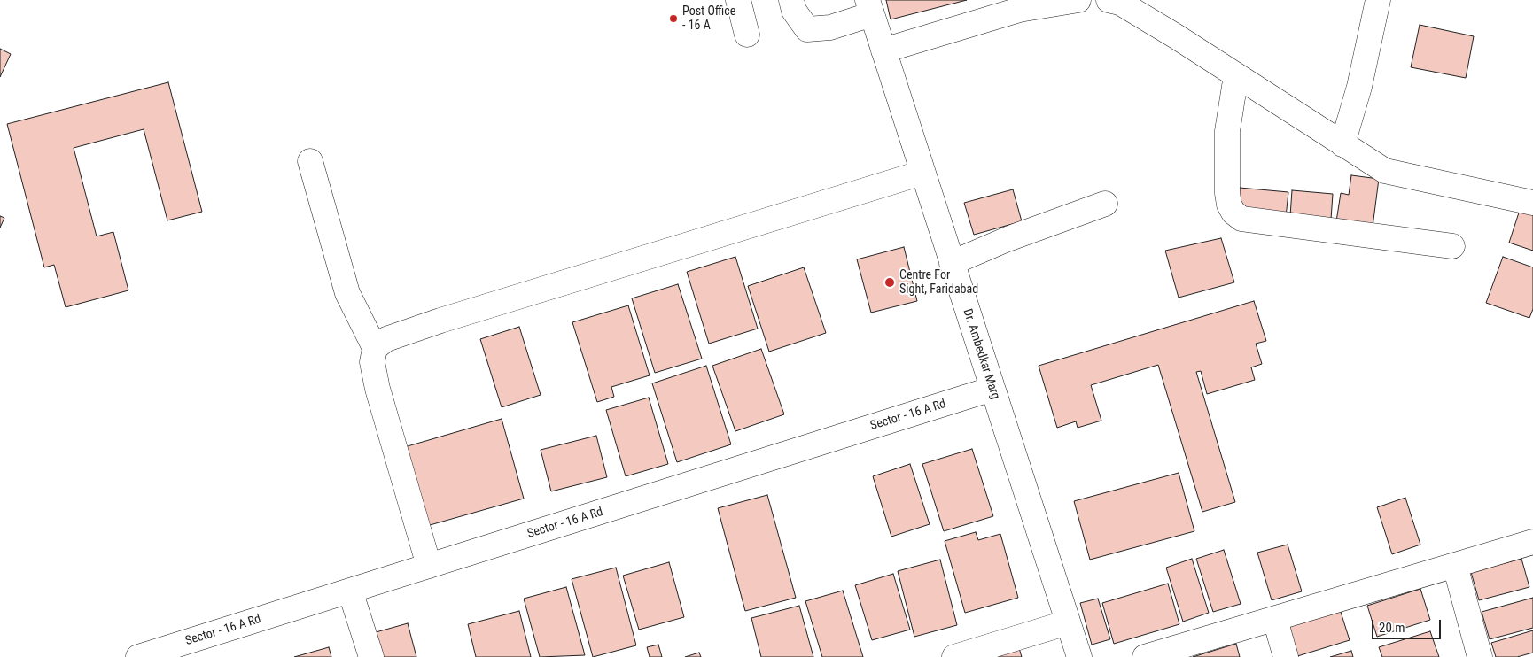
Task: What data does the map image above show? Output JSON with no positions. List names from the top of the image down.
{
  "streets": {
    "street": ["Dr. Ambedkar Marg", "Sector - 16 A Rd"]
  },
  "crossings": [
    ["Dr. Ambedkar Marg", "Sector - 16 A Rd"]
  ],
  "places": ["Post Office - 16 A", "Centre For Sight, Faridabad"],
  "scale_bar": "20 m"
}
